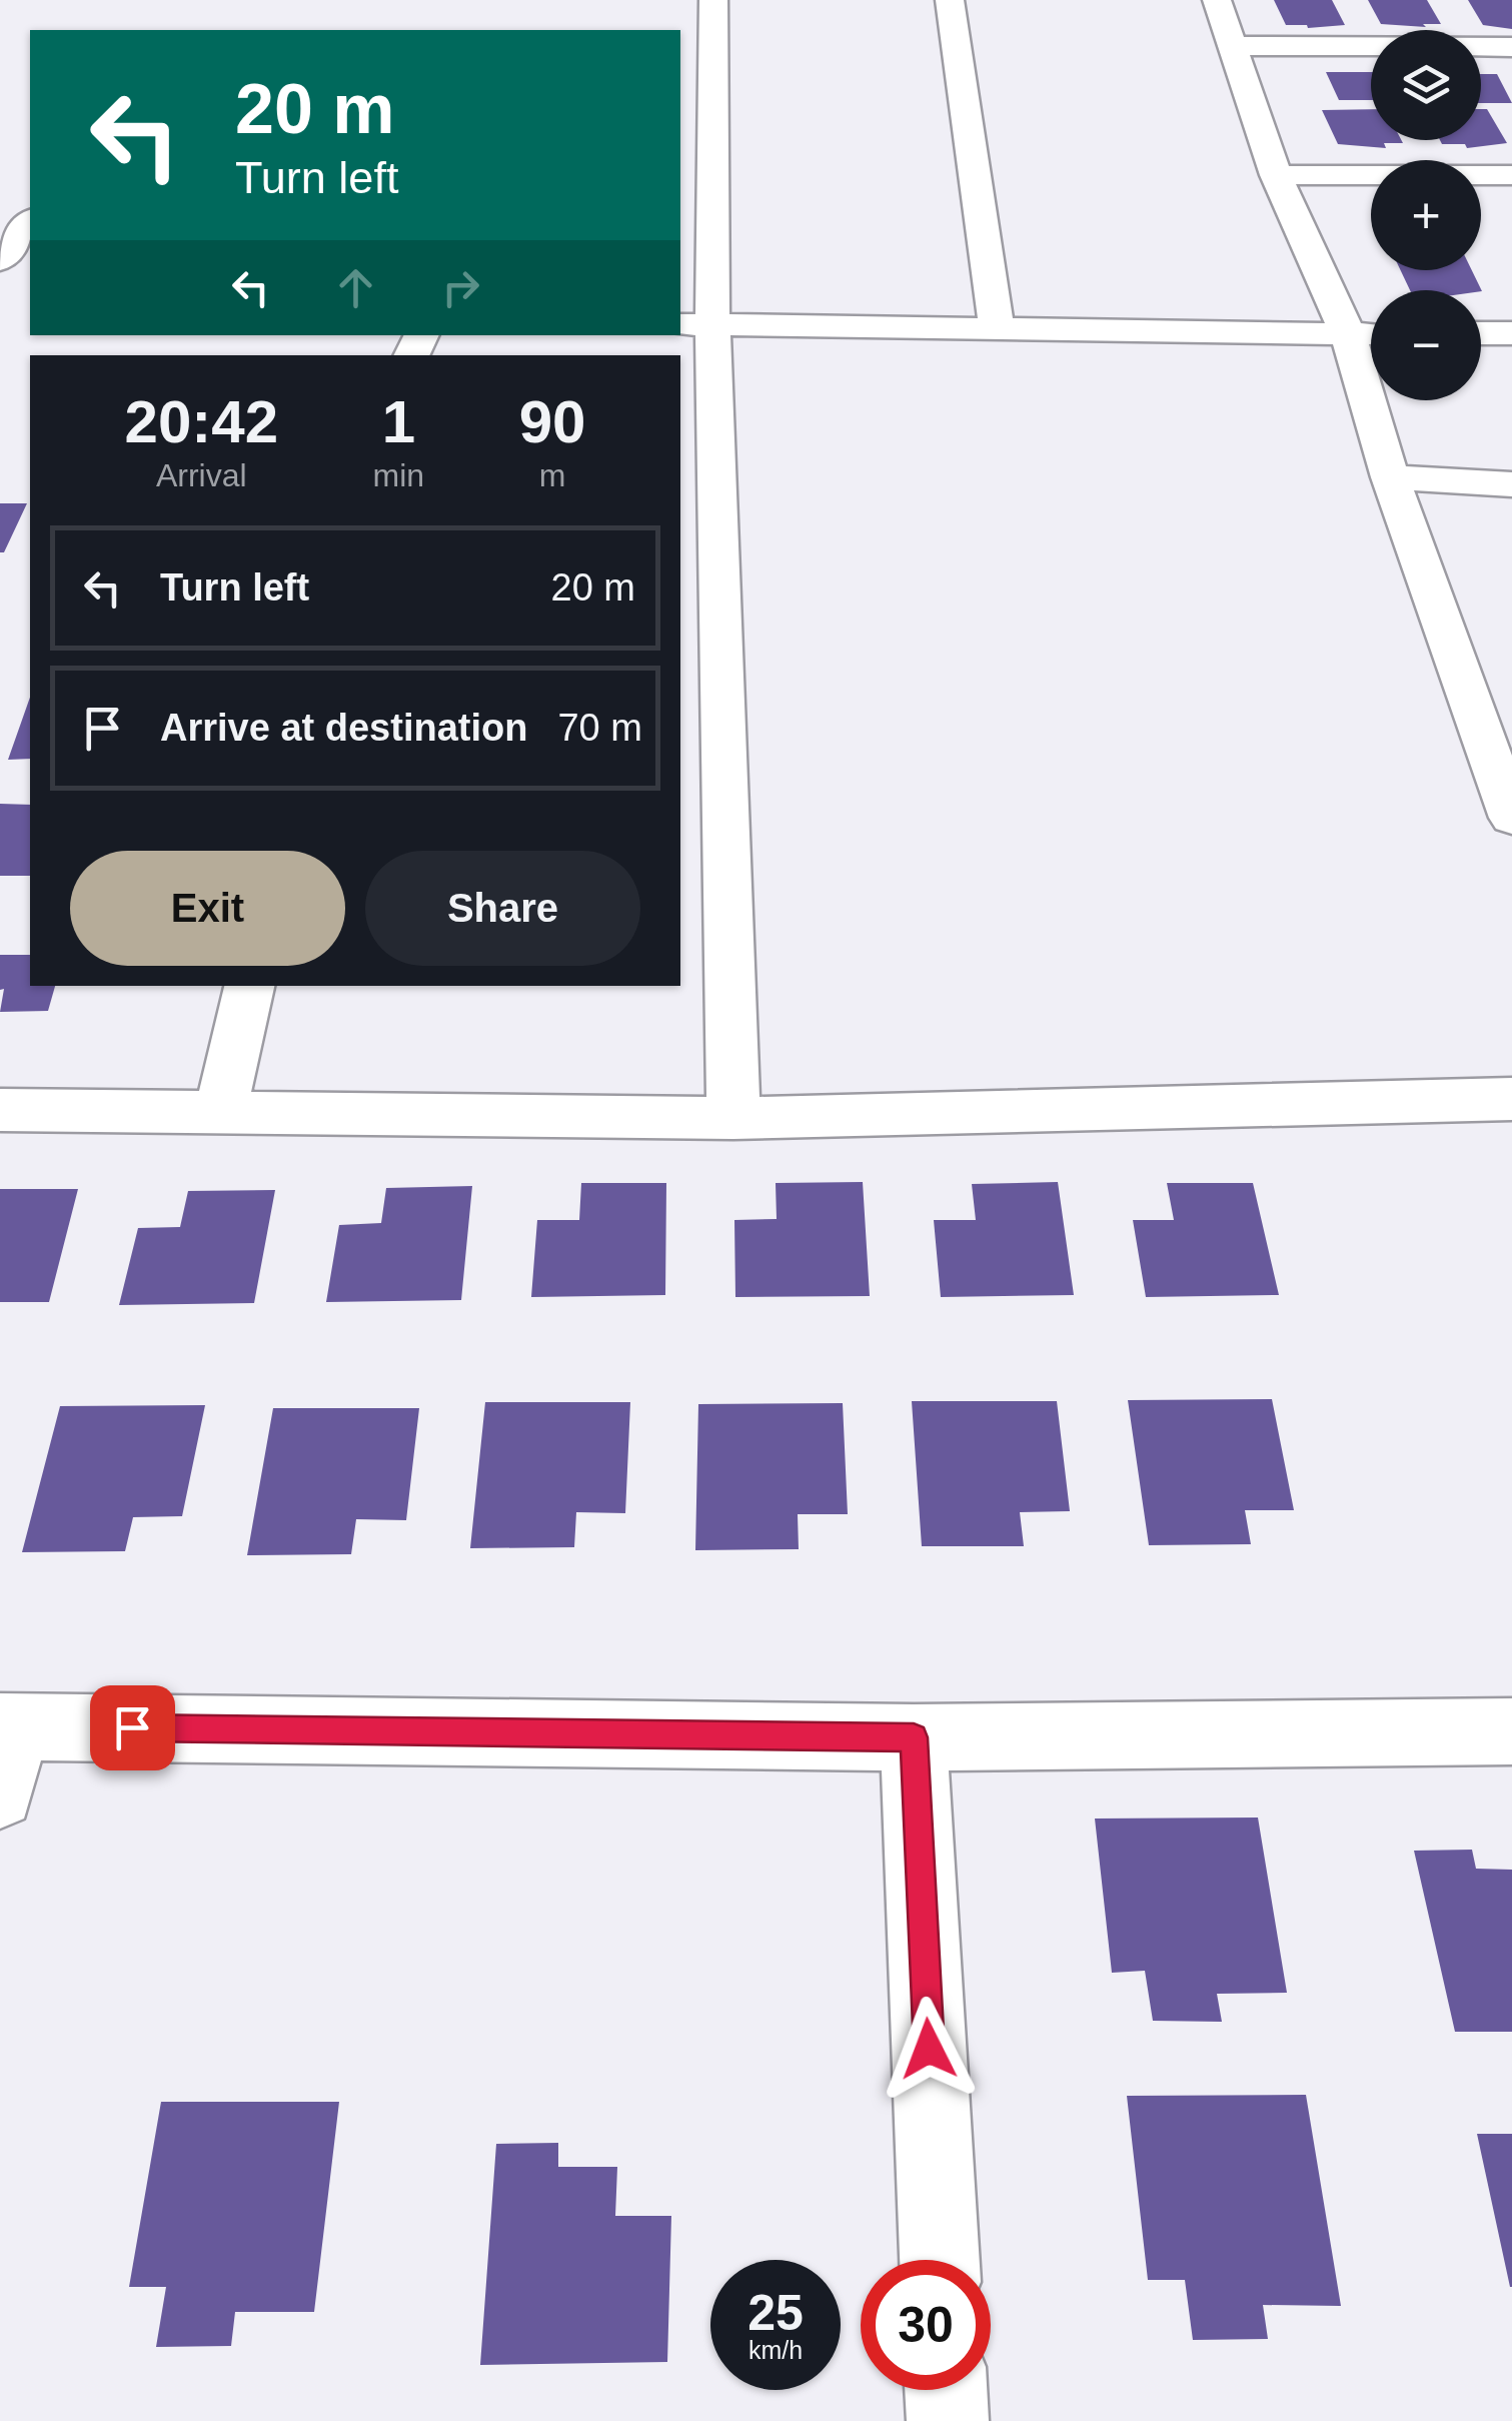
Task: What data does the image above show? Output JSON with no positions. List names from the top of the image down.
{
  "page": {
    "map_buttons": ["+", "−"],
    "turn": ["20 m", "Turn left"],
    "eta": [
      "20:42",
      "Arrival",
      "1",
      "min",
      "90",
      "m"
    ],
    "list": [
      {
        "name": "Turn left",
        "value": "20 m"
      },
      {
        "name": "Arrive at destination",
        "value": "70 m"
      }
    ],
    "buttons": ["Exit", "Share"],
    "speed": "25 km/h",
    "limit": "30"
  }
}
